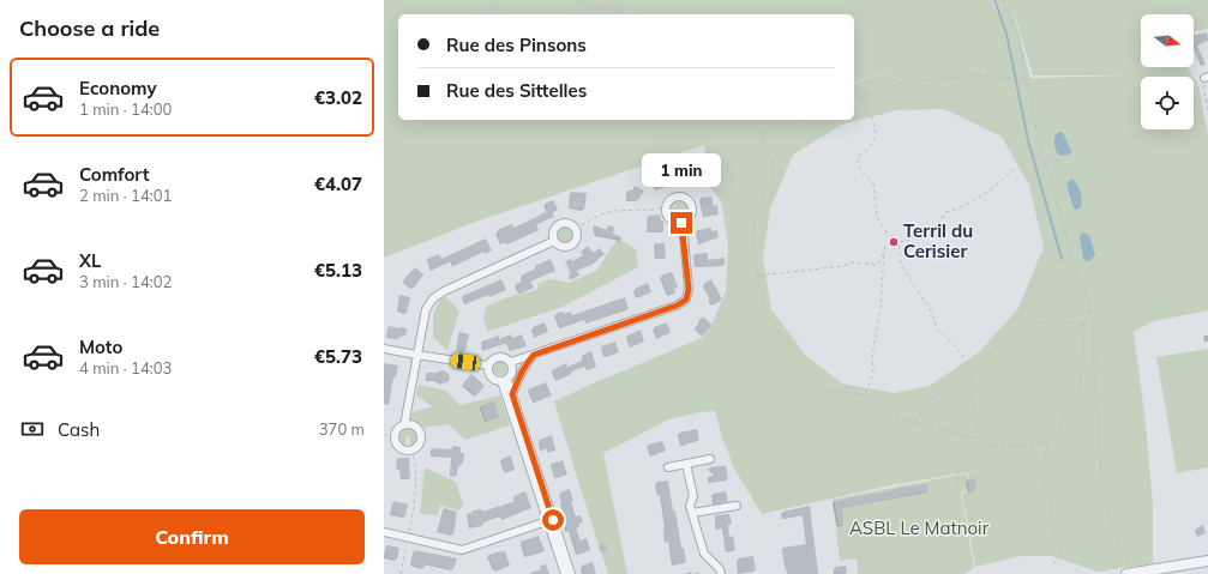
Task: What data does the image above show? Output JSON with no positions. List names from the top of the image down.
{
  "parks": ["ASBL Le Matnoir"],
  "places": ["Terril du Cerisier"],
  "north": "right",
  "page": {
    "heading": "Choose a ride",
    "banner": ["Rue des Pinsons", "Rue des Sittelles"],
    "list": [
      {
        "name": "Economy",
        "note": "1 min · 14:00",
        "value": "€3.02"
      },
      {
        "name": "Comfort",
        "note": "2 min · 14:01",
        "value": "€4.07"
      },
      {
        "name": "XL",
        "note": "3 min · 14:02",
        "value": "€5.13"
      },
      {
        "name": "Moto",
        "note": "4 min · 14:03",
        "value": "€5.73"
      }
    ],
    "bubble": "1 min",
    "pay": ["Cash", "370 m"],
    "buttons": "Confirm"
  }
}
